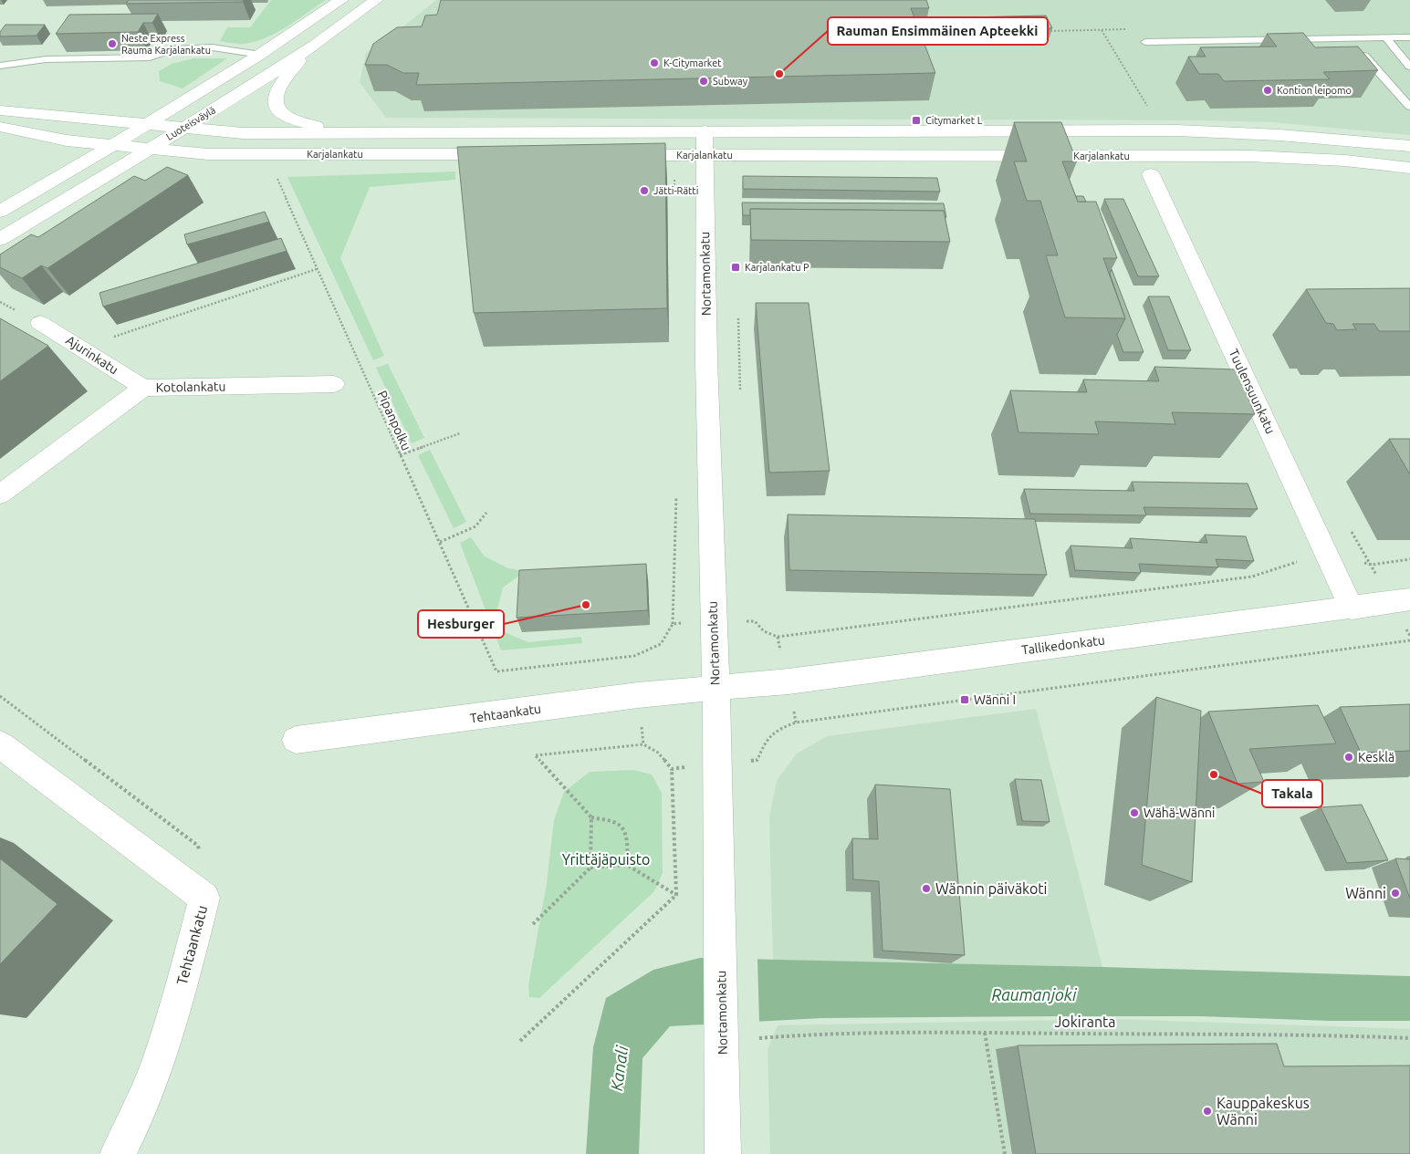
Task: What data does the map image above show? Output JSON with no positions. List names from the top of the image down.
{
  "streets": {
    "main road": [
      "Luoteisväylä",
      "Karjalankatu",
      "Nortamonkatu",
      "Ajurinkatu",
      "Kotolankatu",
      "Tuulensuunkatu",
      "Tallikedonkatu",
      "Tehtaankatu"
    ],
    "path": ["Pipanpolku", "Jokiranta"]
  },
  "crossings": [
    ["Luoteisväylä", "Karjalankatu"],
    ["Karjalankatu", "Nortamonkatu"],
    ["Nortamonkatu", "Pipanpolku"],
    ["Nortamonkatu", "Tallikedonkatu"],
    ["Nortamonkatu", "Tehtaankatu"],
    ["Ajurinkatu", "Kotolankatu"],
    ["Tuulensuunkatu", "Tallikedonkatu"],
    ["Tallikedonkatu", "Tehtaankatu"]
  ],
  "water": ["Raumanjoki", "Kanali"],
  "parks": ["Yrittäjäpuisto"],
  "places": {
    "other": [
      "Neste Express Rauma Karjalankatu",
      "K-Citymarket",
      "Rauman Ensimmäinen Apteekki",
      "Subway",
      "Kontion leipomo",
      "Jätti-Rätti",
      "Hesburger",
      "Kesklä",
      "Takala",
      "Wähä-Wänni",
      "Wännin päiväkoti",
      "Wänni",
      "Kauppakeskus Wänni"
    ],
    "transit": ["Citymarket L", "Karjalankatu P", "Wänni I"]
  }
}
